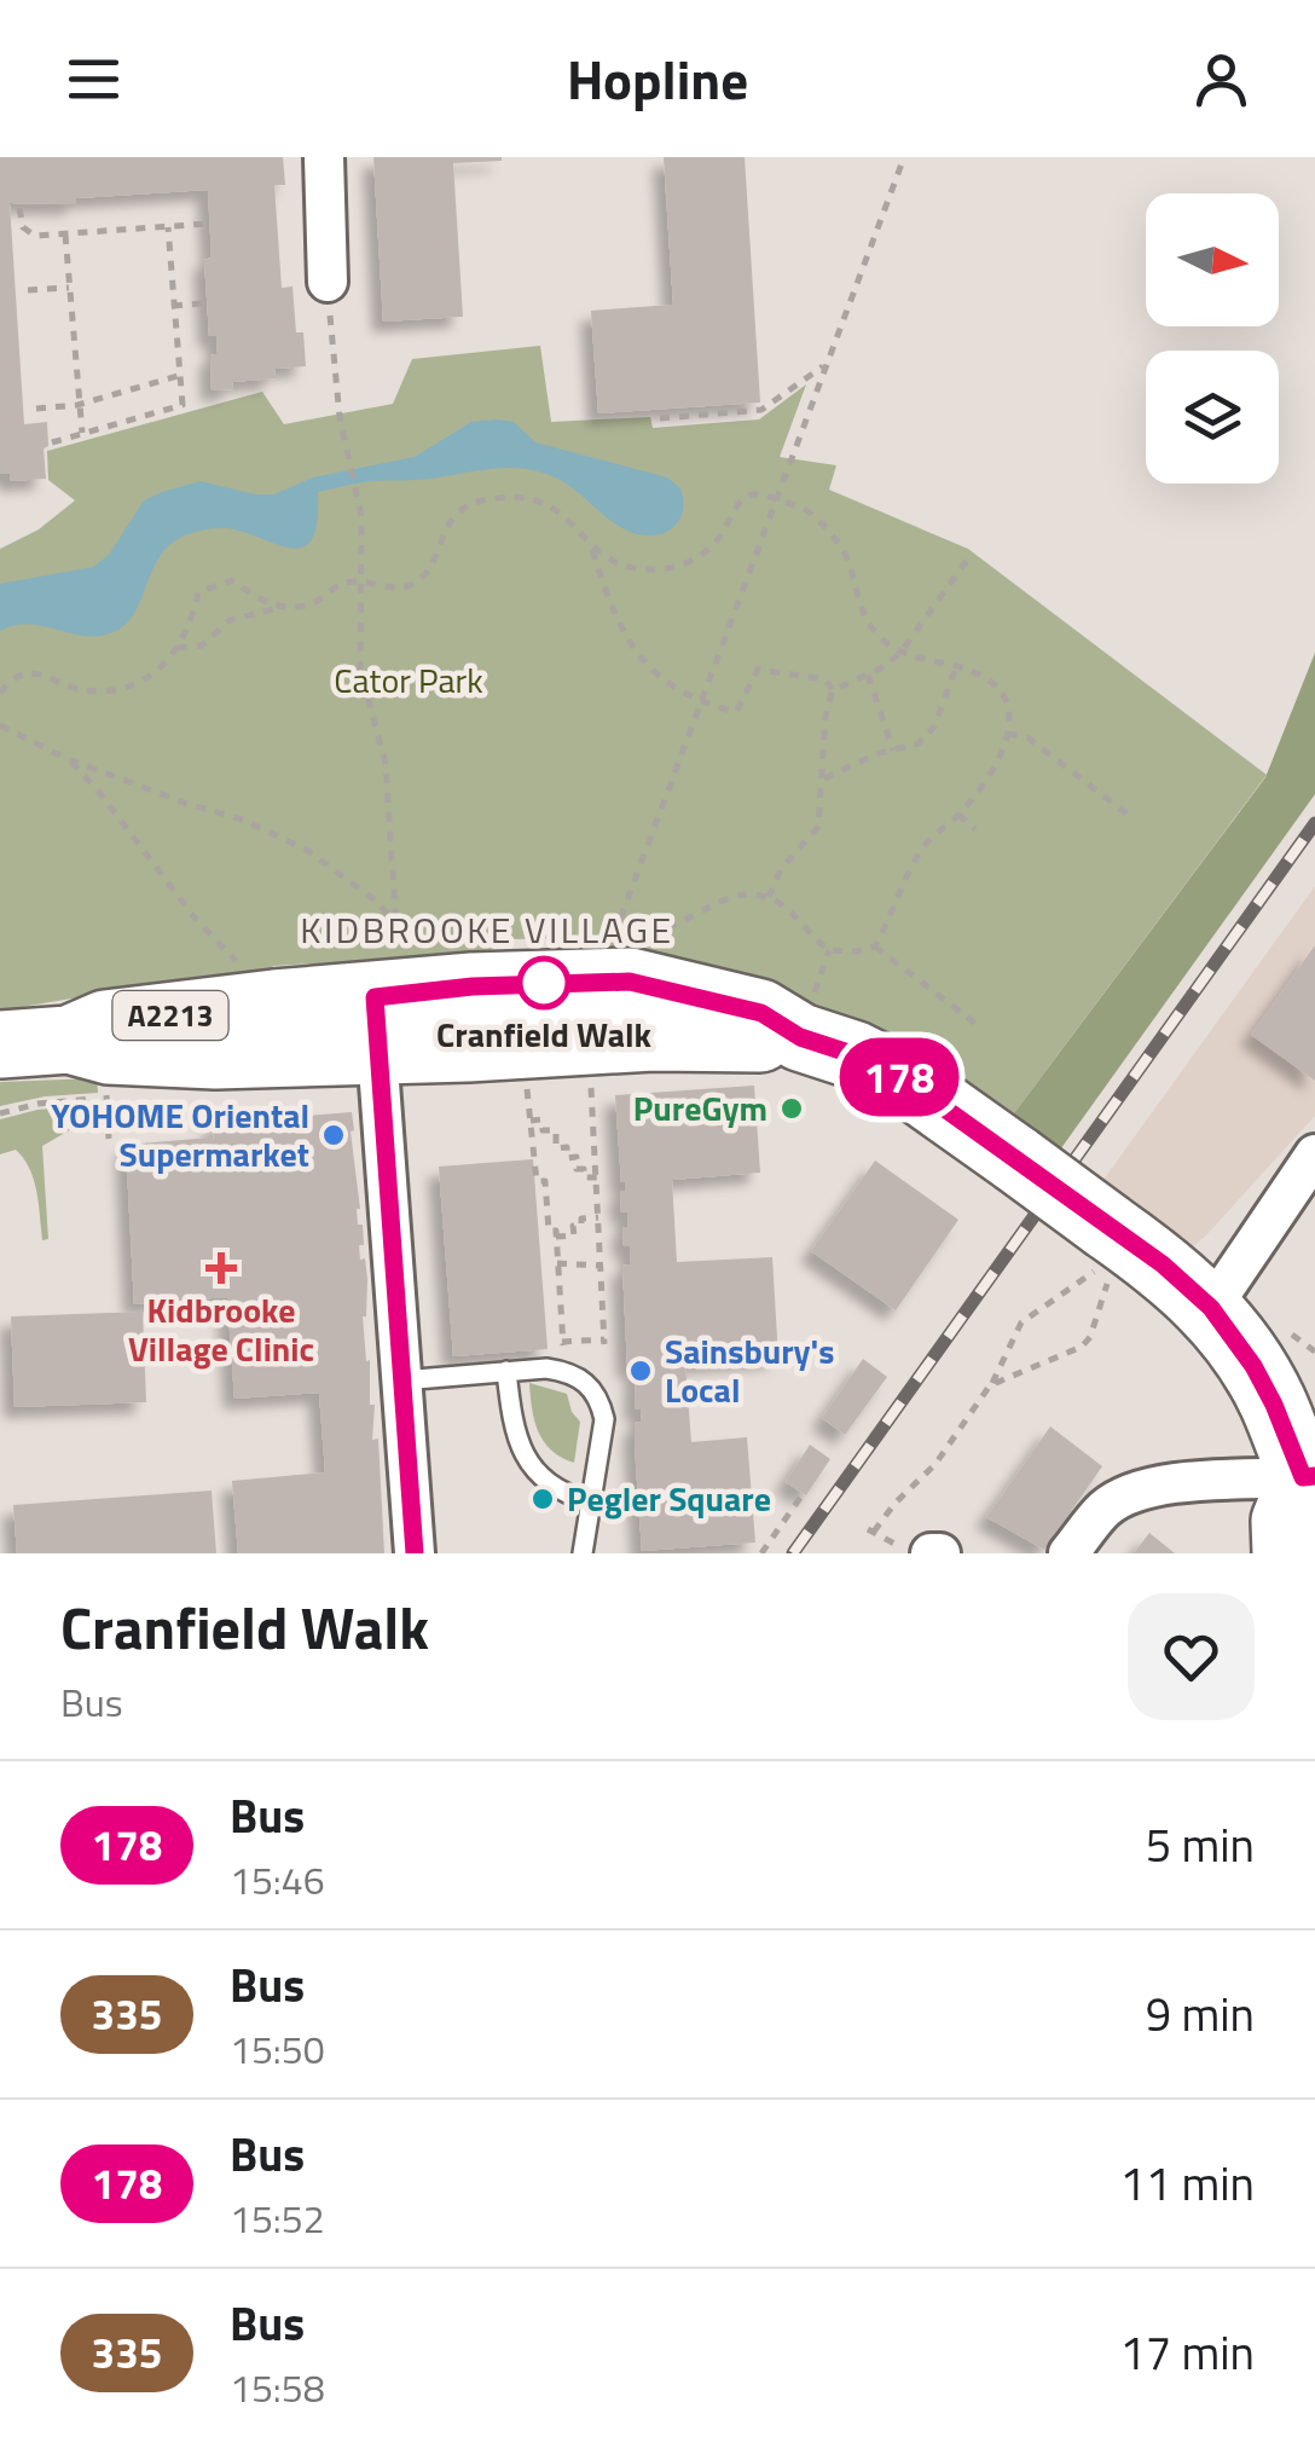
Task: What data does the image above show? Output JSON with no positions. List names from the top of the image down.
{
  "streets": {
    "highway": ["A2213"]
  },
  "districts": ["KIDBROOKE VILLAGE"],
  "parks": ["Cator Park"],
  "places": {
    "other": [
      "Cranfield Walk",
      "PureGym",
      "YOHOME Oriental Supermarket",
      "Sainsbury's Local",
      "Pegler Square"
    ],
    "health": ["Kidbrooke Village Clinic"]
  },
  "lines": ["bus line 178"],
  "north": "right",
  "page": {
    "header": "Hopline",
    "on_map": "178",
    "heading": ["Cranfield Walk", "Bus"],
    "list": [
      {
        "mark": "178",
        "name": "Bus",
        "note": "15:46",
        "value": "5 min"
      },
      {
        "mark": "335",
        "name": "Bus",
        "note": "15:50",
        "value": "9 min"
      },
      {
        "mark": "178",
        "name": "Bus",
        "note": "15:52",
        "value": "11 min"
      },
      {
        "mark": "335",
        "name": "Bus",
        "note": "15:58",
        "value": "17 min"
      }
    ]
  }
}
